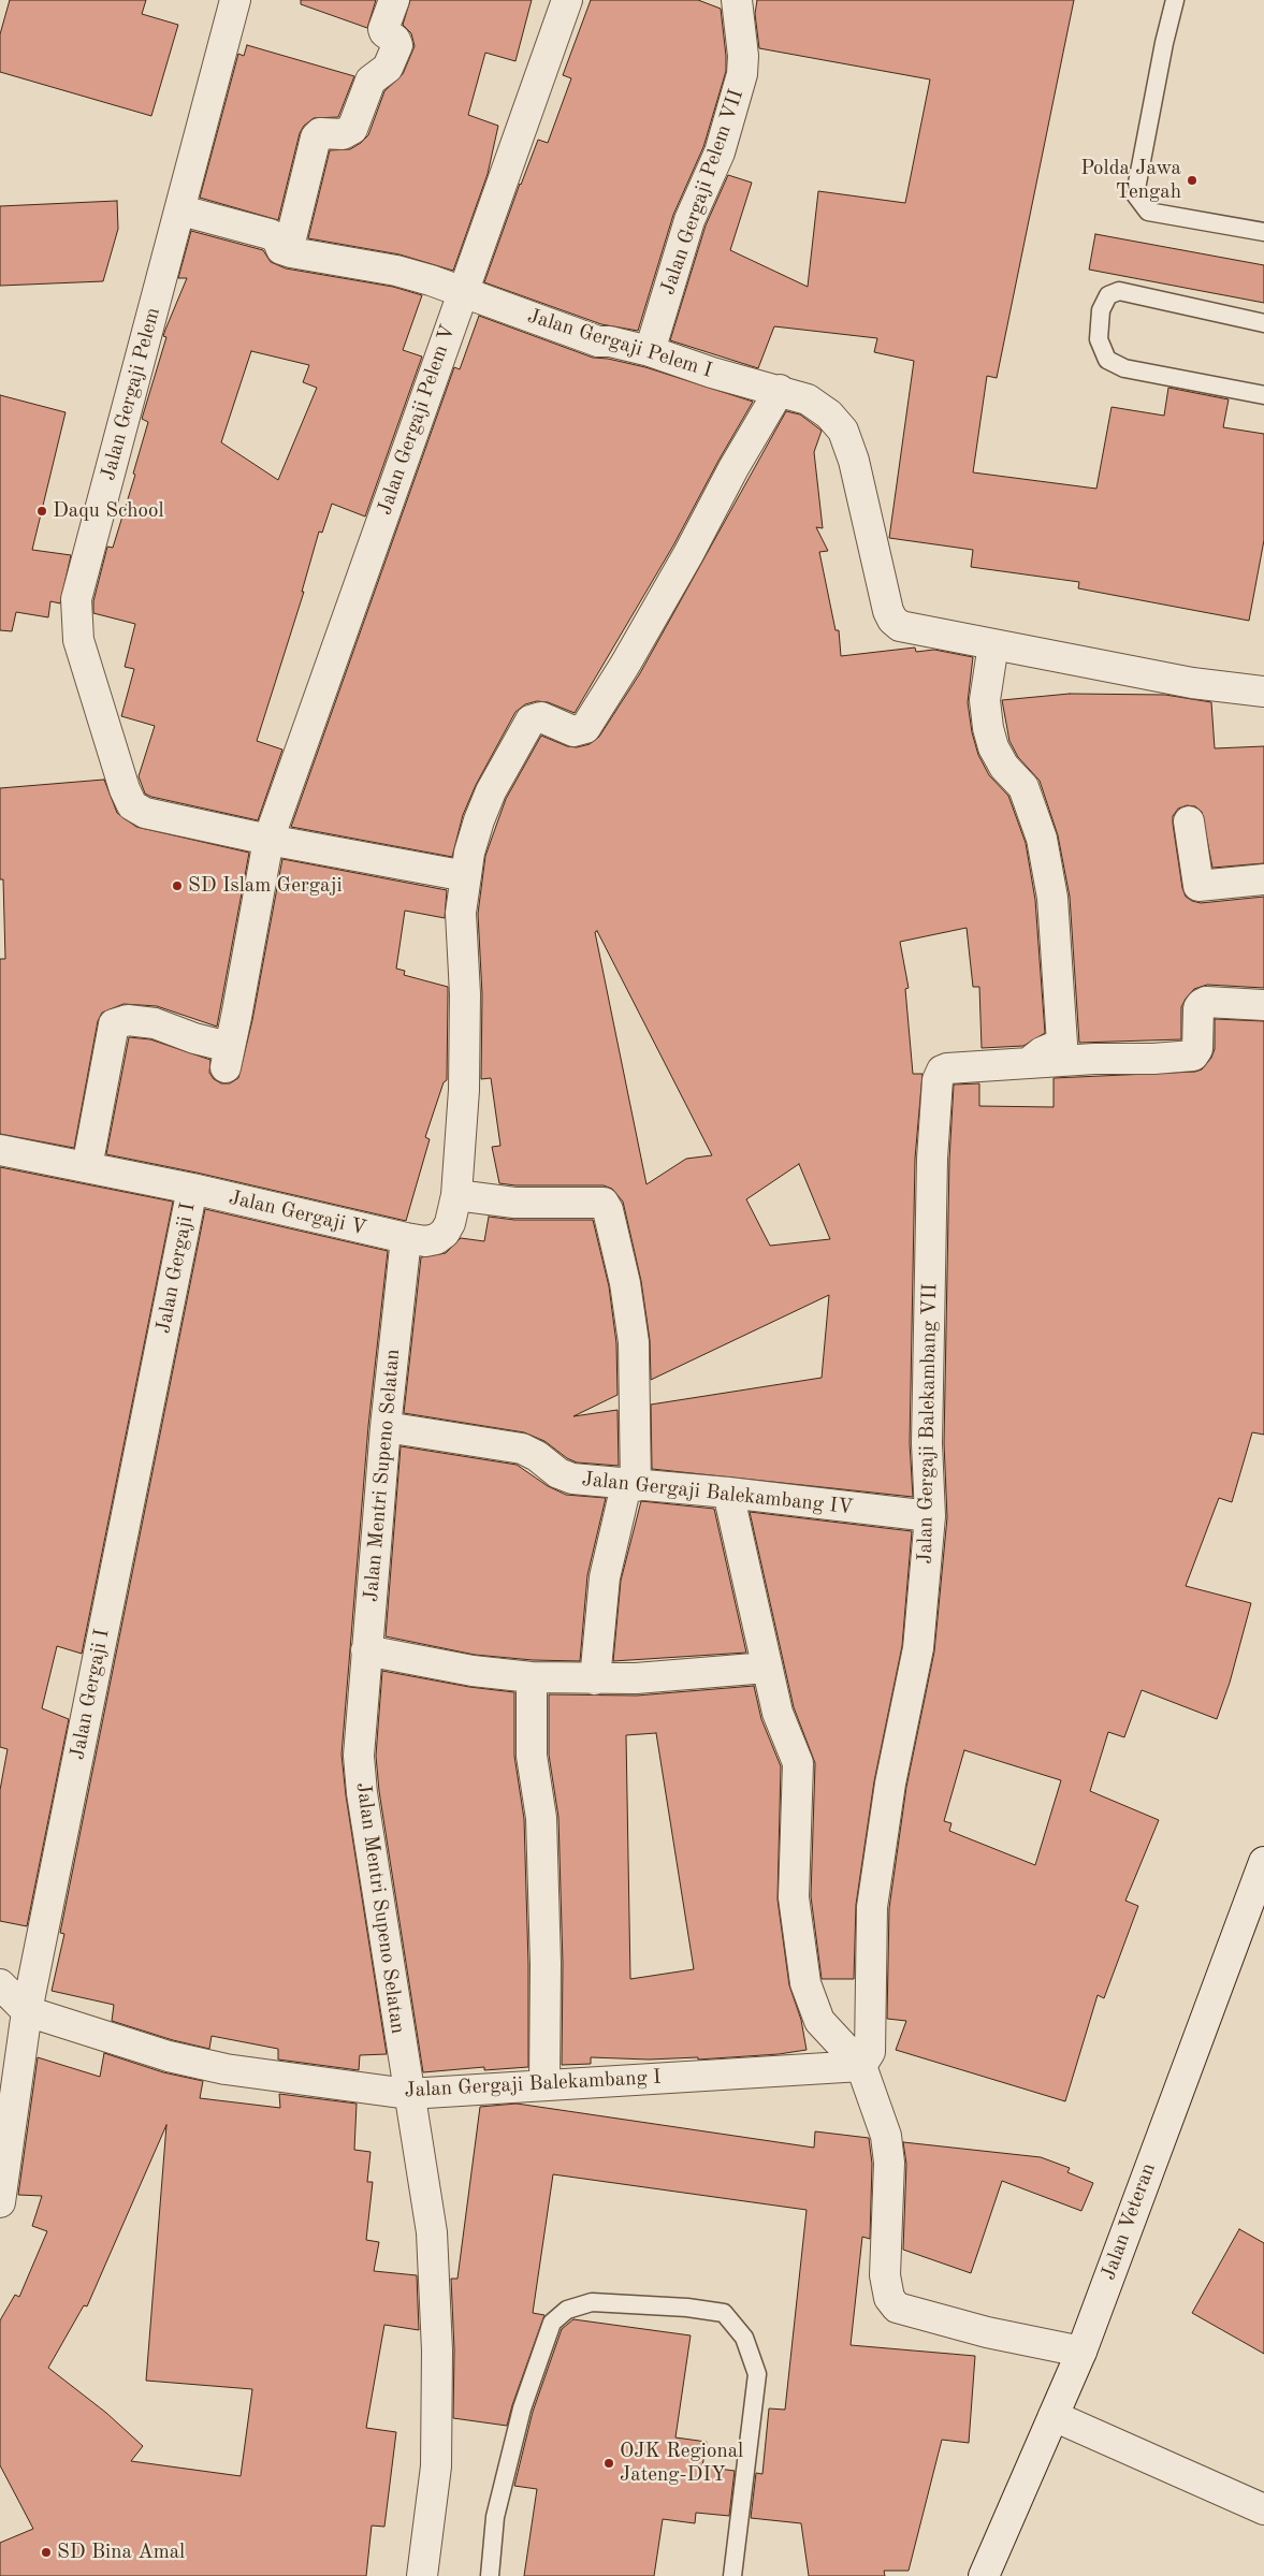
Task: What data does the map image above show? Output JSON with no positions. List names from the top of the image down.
{
  "streets": {
    "street": [
      "Jalan Gergaji Pelem VII",
      "Jalan Gergaji Pelem I",
      "Jalan Gergaji Pelem",
      "Jalan Gergaji Pelem V",
      "Jalan Gergaji V",
      "Jalan Gergaji I",
      "Jalan Gergaji Balekambang VII",
      "Jalan Mentri Supeno Selatan",
      "Jalan Gergaji Balekambang IV",
      "Jalan Gergaji Balekambang I",
      "Jalan Veteran"
    ]
  },
  "crossings": [
    ["Jalan Gergaji Pelem VII", "Jalan Gergaji Pelem I"],
    ["Jalan Gergaji Pelem I", "Jalan Gergaji Pelem V"],
    ["Jalan Gergaji Pelem I", "Jalan Gergaji V"],
    ["Jalan Gergaji Pelem", "Jalan Gergaji Pelem V"],
    ["Jalan Gergaji Pelem", "Jalan Gergaji V"],
    ["Jalan Gergaji Pelem V", "Jalan Gergaji V"],
    ["Jalan Gergaji V", "Jalan Gergaji I"],
    ["Jalan Gergaji V", "Jalan Mentri Supeno Selatan"],
    ["Jalan Gergaji I", "Jalan Gergaji Balekambang I"],
    ["Jalan Gergaji Balekambang VII", "Jalan Gergaji Balekambang IV"],
    ["Jalan Gergaji Balekambang VII", "Jalan Gergaji Balekambang I"],
    ["Jalan Mentri Supeno Selatan", "Jalan Gergaji Balekambang IV"],
    ["Jalan Mentri Supeno Selatan", "Jalan Gergaji Balekambang I"]
  ],
  "places": [
    "Polda Jawa Tengah",
    "Daqu School",
    "SD Islam Gergaji",
    "OJK Regional Jateng-DIY",
    "SD Bina Amal"
  ]
}
